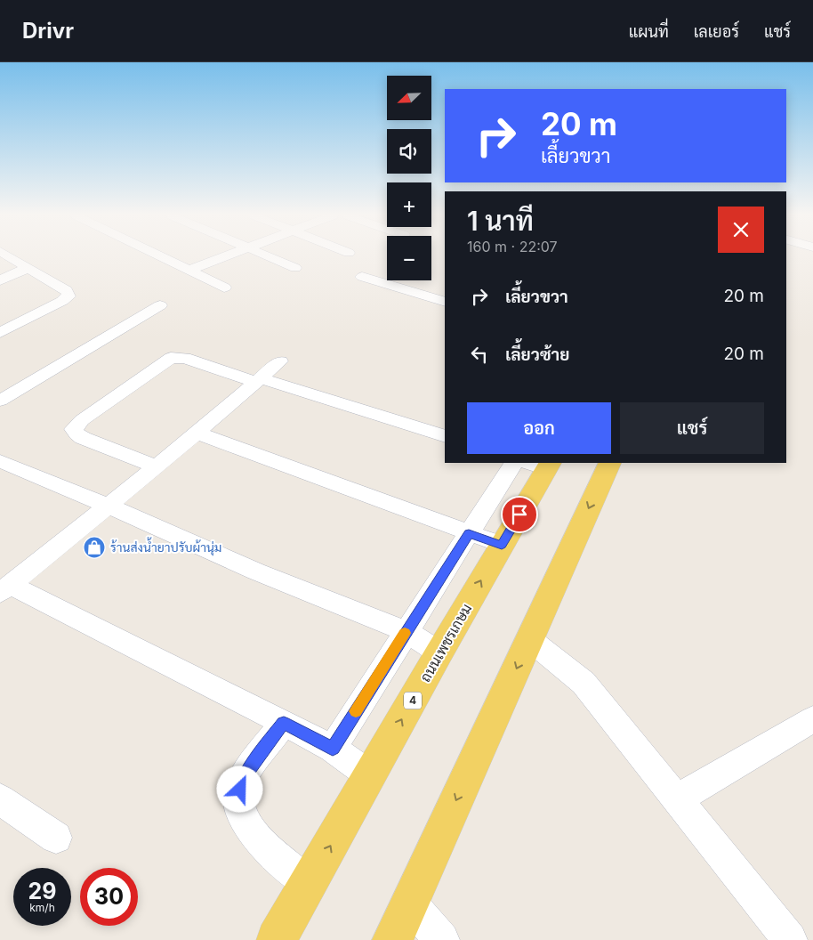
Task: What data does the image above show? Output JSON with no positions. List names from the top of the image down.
{
  "streets": {
    "main road": ["ถนนเพชรเกษม", "4"]
  },
  "places": {
    "shop": ["ร้านส่งน้ำยาปรับผ้านุ่ม"]
  },
  "north": "bottom left",
  "page": {
    "header": "Drivr",
    "nav": ["แผนที่", "เลเยอร์", "แชร์"],
    "map_buttons": ["+", "−"],
    "turn": ["20 m", "เลี้ยวขวา"],
    "heading": ["1 นาที", "160 m · 22:07"],
    "list": [
      {
        "name": "เลี้ยวขวา",
        "value": "20 m"
      },
      {
        "name": "เลี้ยวซ้าย",
        "value": "20 m"
      }
    ],
    "buttons": ["ออก", "แชร์"],
    "speed": "29 km/h",
    "limit": "30"
  }
}
